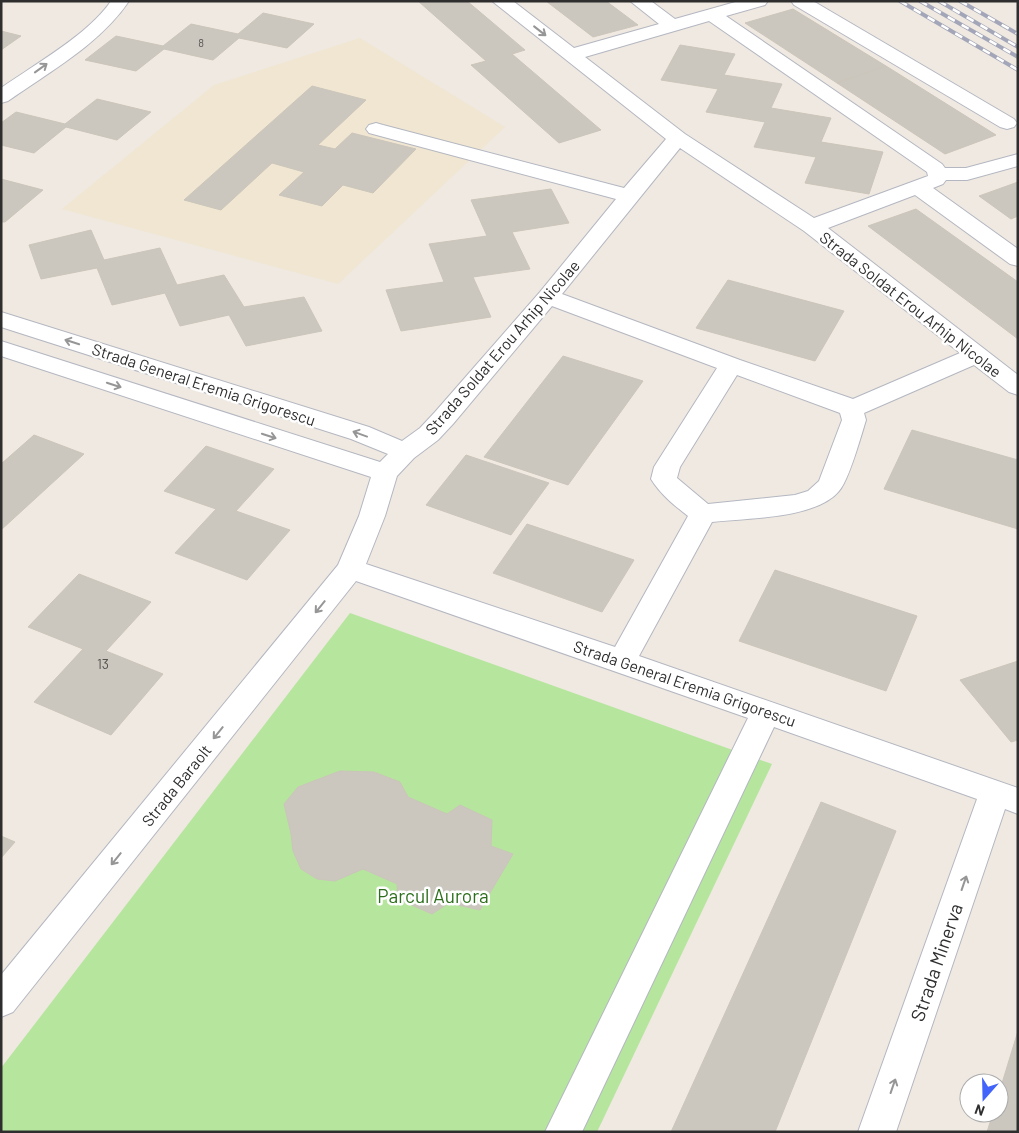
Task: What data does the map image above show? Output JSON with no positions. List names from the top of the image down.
{
  "streets": {
    "street": [
      "Strada Soldat Erou Arhip Nicolae",
      "Strada General Eremia Grigorescu",
      "Strada Baraolt",
      "Strada Minerva"
    ]
  },
  "crossings": [
    ["Strada Soldat Erou Arhip Nicolae", "Strada General Eremia Grigorescu"],
    ["Strada Soldat Erou Arhip Nicolae", "Strada Baraolt"],
    ["Strada General Eremia Grigorescu", "Strada Baraolt"],
    ["Strada General Eremia Grigorescu", "Strada Minerva"]
  ],
  "one_way": ["Strada Baraolt", "Strada Minerva"],
  "parks": ["Parcul Aurora"],
  "house_numbers": ["8", "13"],
  "north": "bottom"
}
